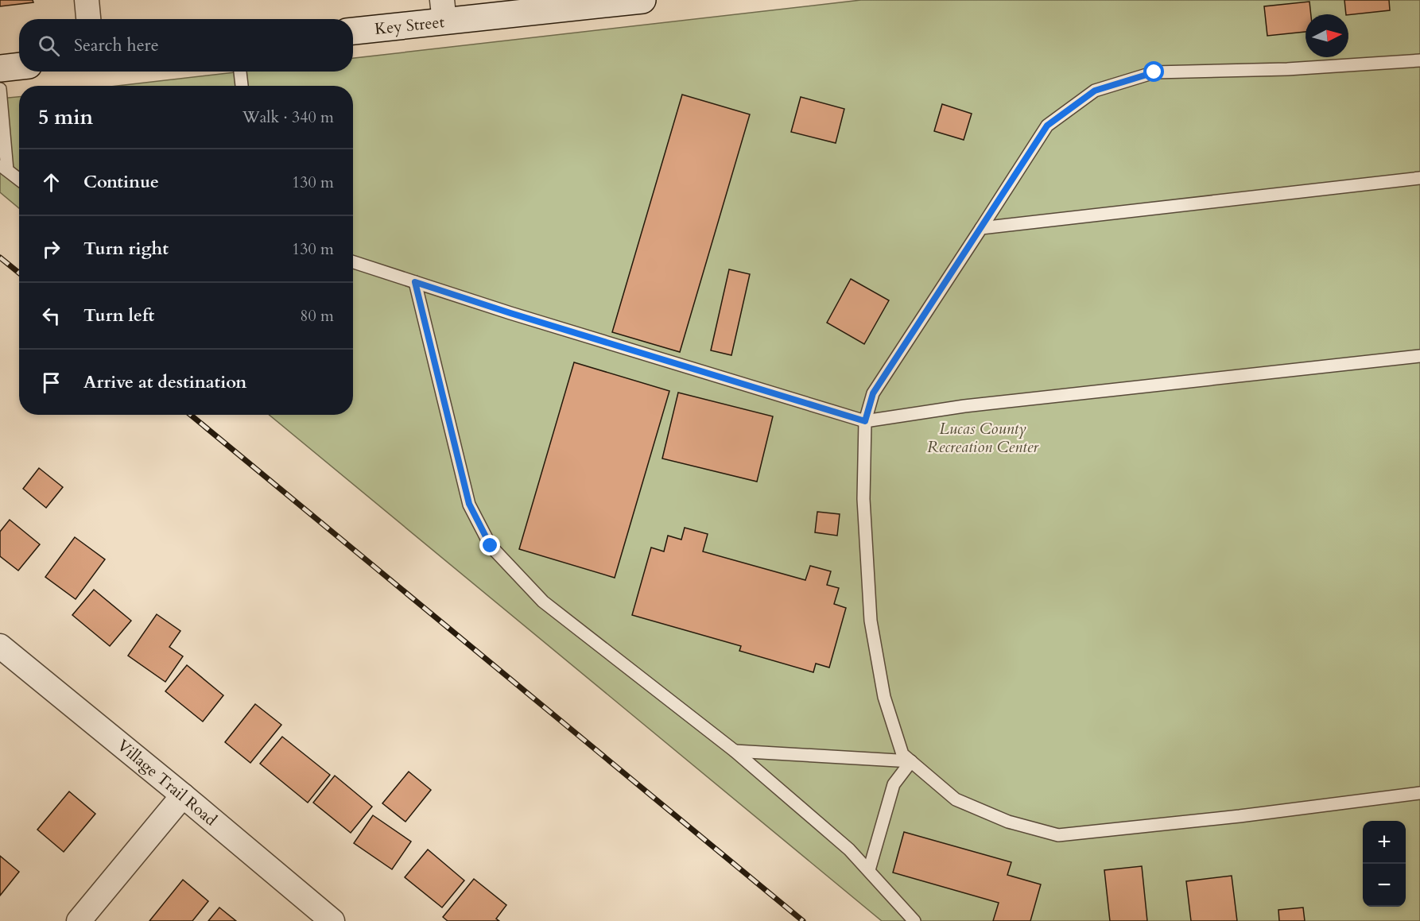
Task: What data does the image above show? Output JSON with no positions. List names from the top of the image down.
{
  "streets": {
    "street": ["Key Street", "Village Trail Road"]
  },
  "parks": ["Lucas County Recreation Center"],
  "north": "right",
  "page": {
    "search": "Search here",
    "heading": ["5 min", "Walk · 340 m"],
    "list": [
      ["Continue", "130 m"],
      ["Turn right", "130 m"],
      ["Turn left", "80 m"],
      "Arrive at destination"
    ],
    "map_buttons": ["+", "−"]
  }
}
